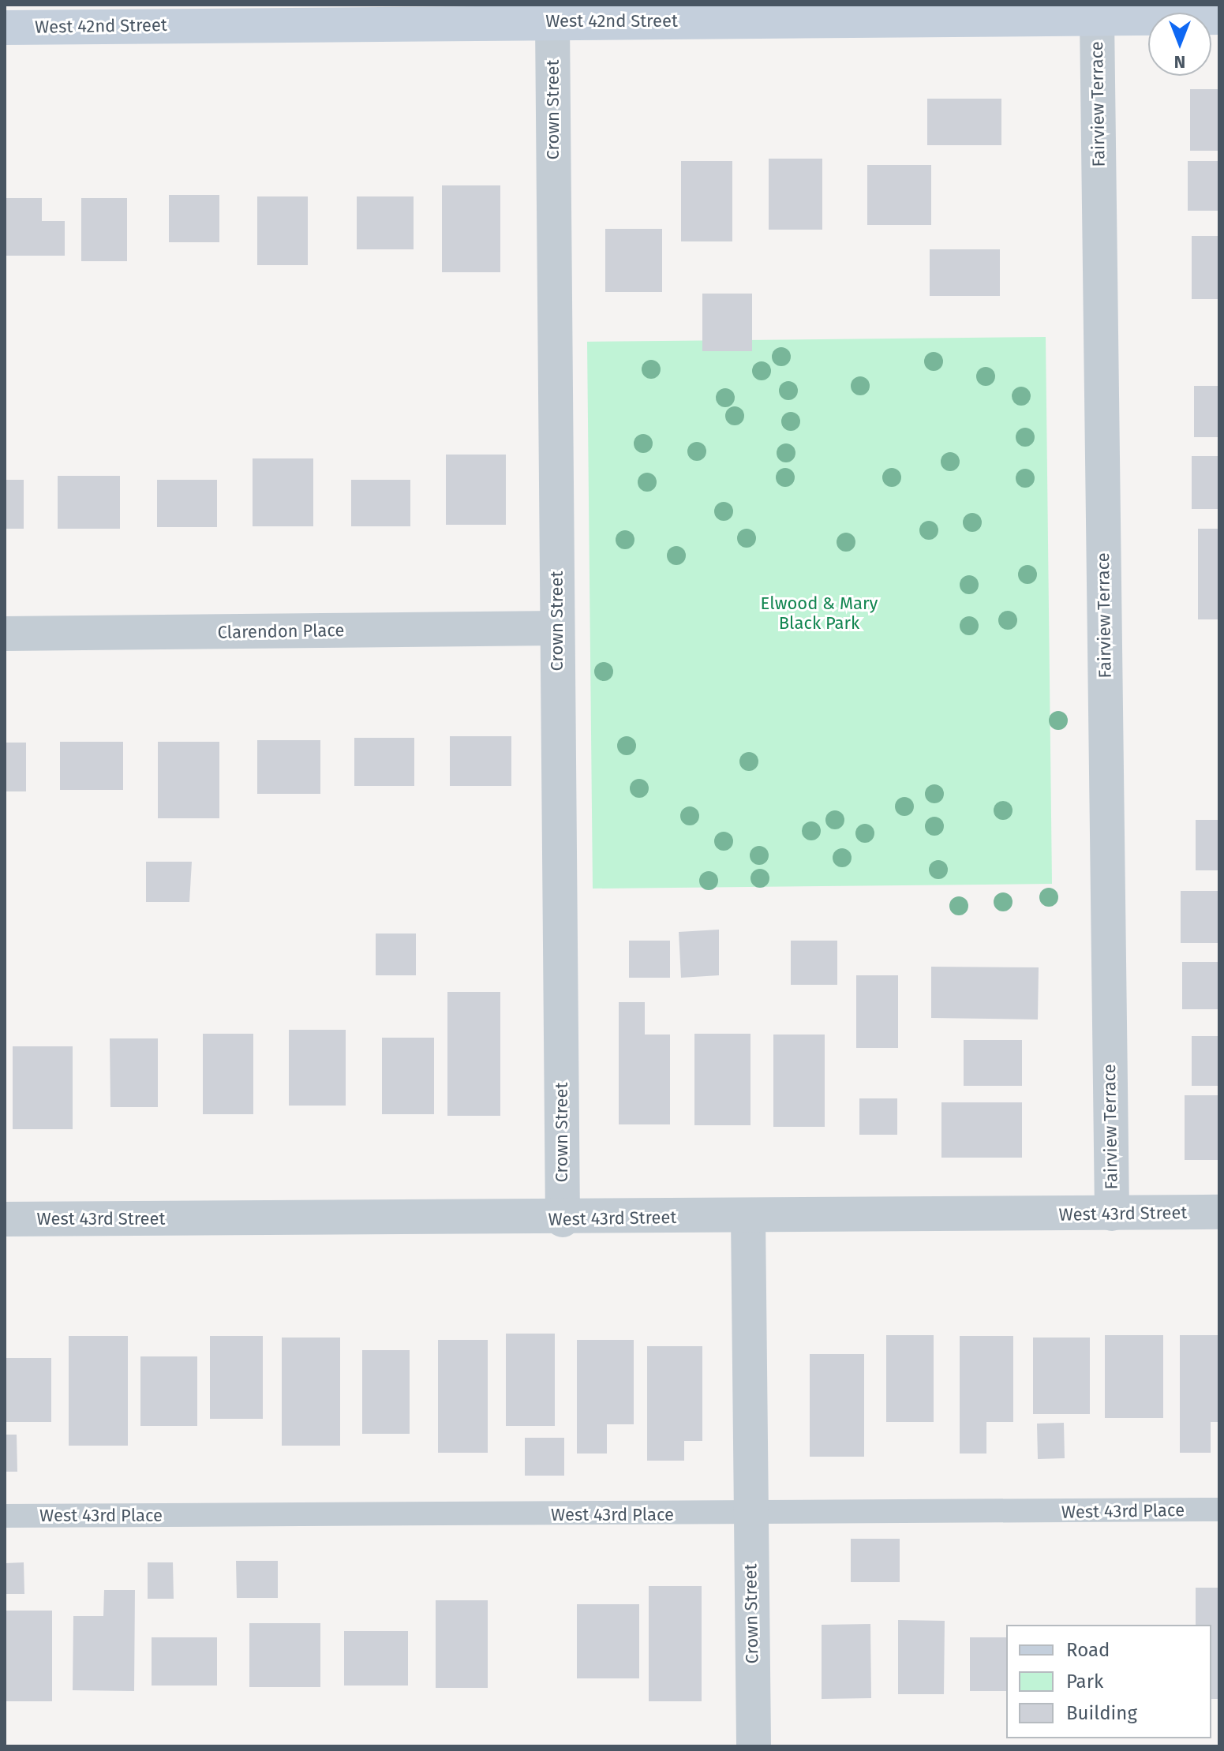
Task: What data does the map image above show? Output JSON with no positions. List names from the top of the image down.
{
  "streets": {
    "street": [
      "West 42nd Street",
      "Fairview Terrace",
      "Crown Street",
      "Clarendon Place",
      "West 43rd Street"
    ],
    "lane": ["West 43rd Place"]
  },
  "crossings": [
    ["West 42nd Street", "Fairview Terrace"],
    ["West 42nd Street", "Crown Street"],
    ["Fairview Terrace", "West 43rd Street"],
    ["Crown Street", "Clarendon Place"],
    ["Crown Street", "West 43rd Street"],
    ["Crown Street", "West 43rd Place"]
  ],
  "parks": ["Elwood & Mary Black Park"],
  "legend": ["Road", "Park", "Building"],
  "north": "bottom"
}
